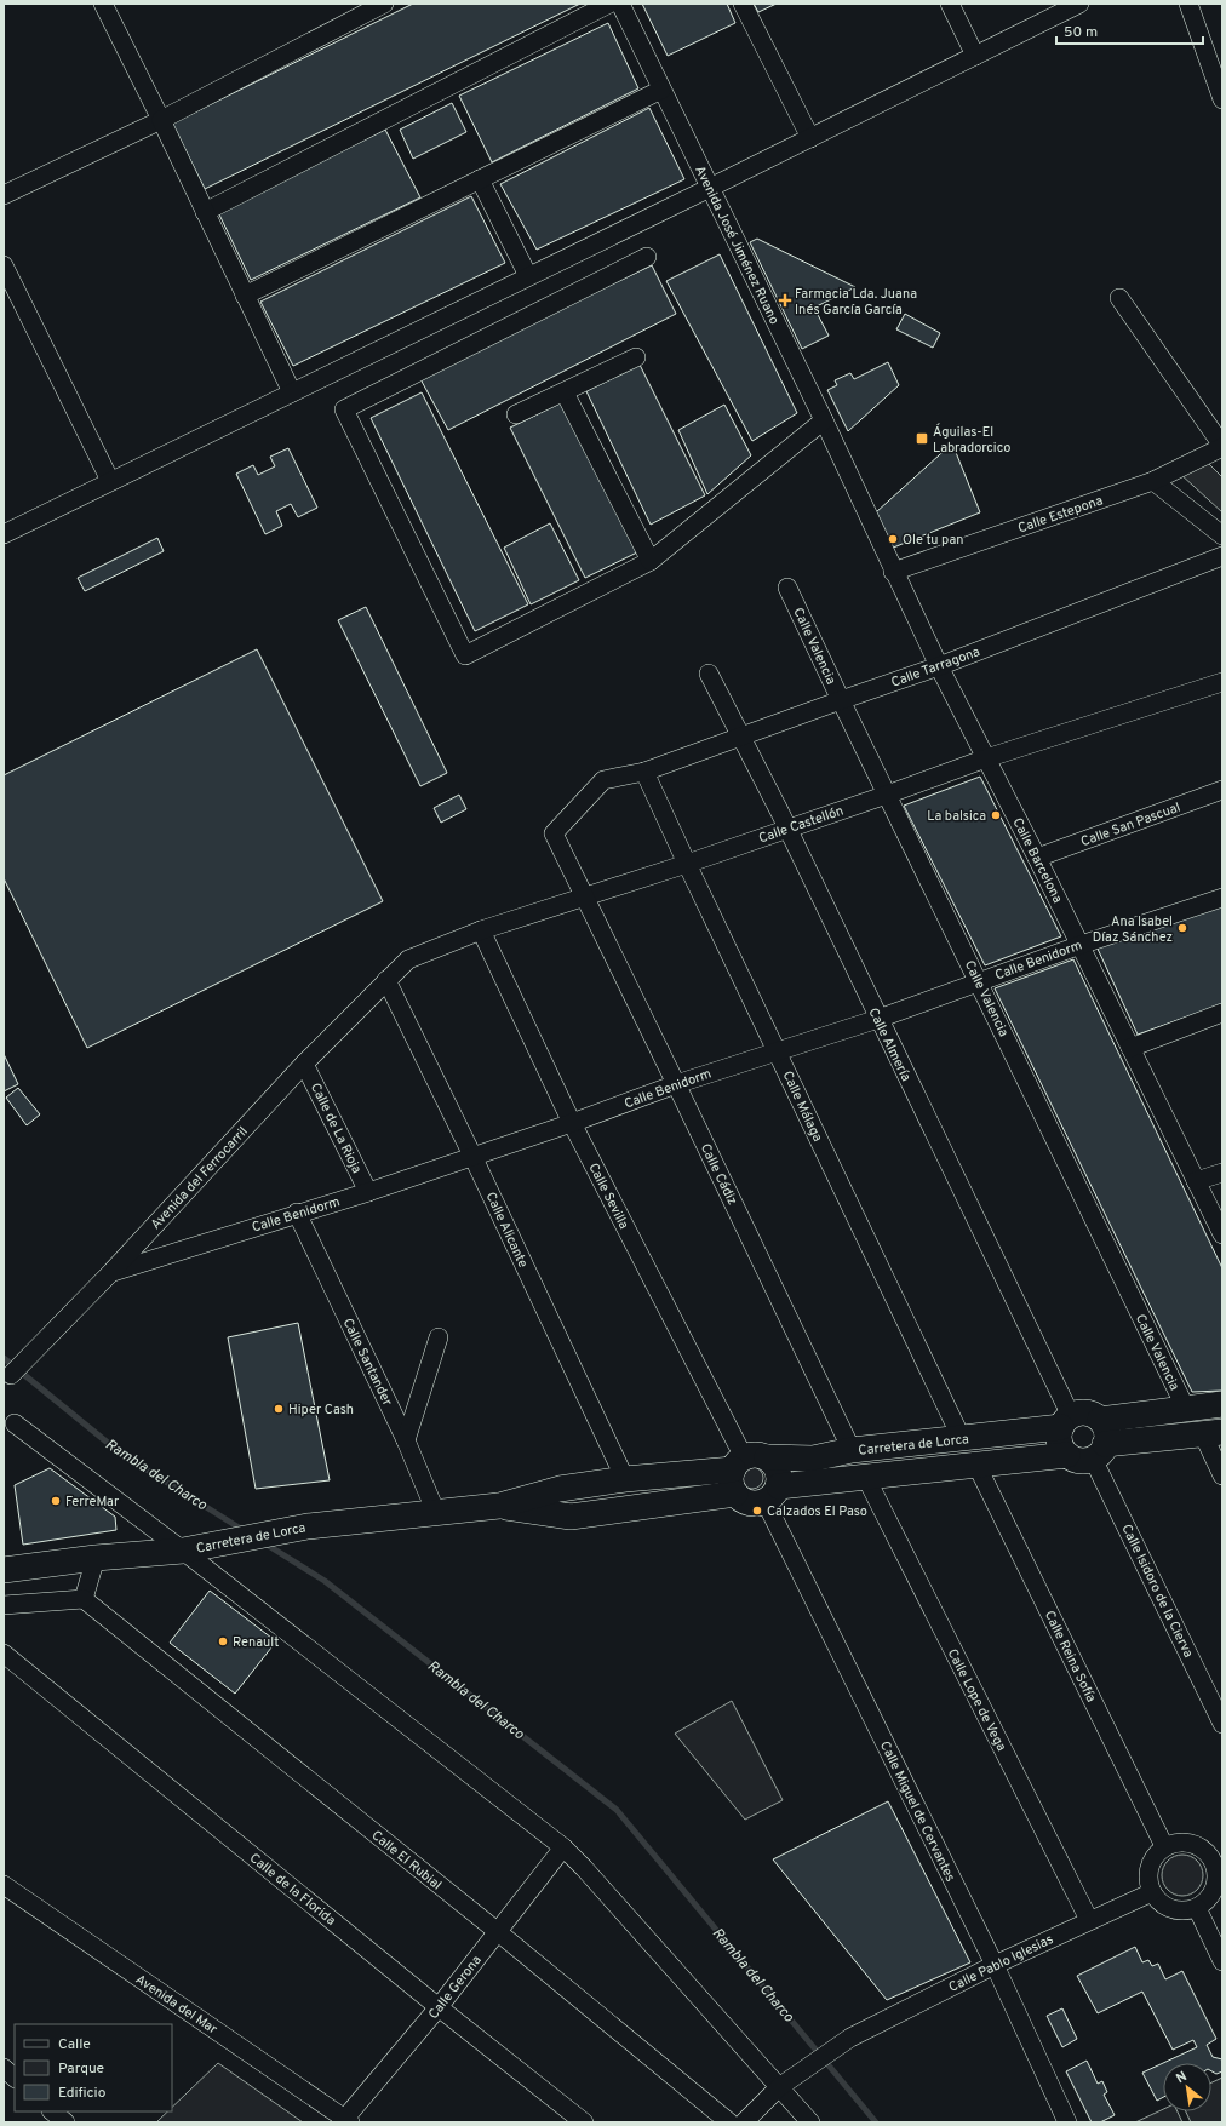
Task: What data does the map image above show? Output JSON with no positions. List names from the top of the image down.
{
  "streets": {
    "main road": ["Carretera de Lorca"],
    "street": [
      "Avenida José Jiménez Ruano",
      "Calle Estepona",
      "Calle Valencia",
      "Calle Tarragona",
      "Calle Castellón",
      "Calle San Pascual",
      "Calle Barcelona",
      "Calle Benidorm",
      "Calle Almería",
      "Calle Málaga",
      "Calle de La Rioja",
      "Calle Cádiz",
      "Avenida del Ferrocarril",
      "Calle Sevilla",
      "Calle Alicante",
      "Calle Santander",
      "Calle Isidoro de la Cierva",
      "Calle Reina Sofía",
      "Calle Lope de Vega",
      "Calle Miguel de Cervantes",
      "Calle El Rubial",
      "Calle de la Florida",
      "Calle Pablo Iglesias",
      "Calle Gerona",
      "Avenida del Mar"
    ]
  },
  "crossings": [
    ["Avenida José Jiménez Ruano", "Calle Barcelona"],
    ["Calle Estepona", "Calle Barcelona"],
    ["Calle Valencia", "Calle Tarragona"],
    ["Calle Valencia", "Calle Castellón"],
    ["Calle Valencia", "Calle Benidorm"],
    ["Calle Valencia", "Carretera de Lorca"],
    ["Calle Tarragona", "Calle Castellón"],
    ["Calle Tarragona", "Calle Barcelona"],
    ["Calle Tarragona", "Calle Almería"],
    ["Calle Tarragona", "Calle Málaga"],
    ["Calle Tarragona", "Calle Cádiz"],
    ["Calle Castellón", "Calle Barcelona"],
    ["Calle Castellón", "Calle Almería"],
    ["Calle Castellón", "Calle Málaga"],
    ["Calle Castellón", "Calle Cádiz"],
    ["Calle Castellón", "Avenida del Ferrocarril"],
    ["Calle Castellón", "Calle Sevilla"],
    ["Calle Castellón", "Calle Alicante"],
    ["Calle San Pascual", "Calle Barcelona"],
    ["Calle Barcelona", "Calle Benidorm"],
    ["Calle Benidorm", "Calle Almería"],
    ["Calle Benidorm", "Calle Málaga"],
    ["Calle Benidorm", "Calle de La Rioja"],
    ["Calle Benidorm", "Calle Cádiz"],
    ["Calle Benidorm", "Avenida del Ferrocarril"],
    ["Calle Benidorm", "Calle Sevilla"],
    ["Calle Benidorm", "Calle Alicante"],
    ["Calle Benidorm", "Calle Santander"],
    ["Calle Almería", "Carretera de Lorca"],
    ["Calle Almería", "Calle Isidoro de la Cierva"],
    ["Calle Málaga", "Carretera de Lorca"],
    ["Calle de La Rioja", "Avenida del Ferrocarril"],
    ["Calle Cádiz", "Carretera de Lorca"],
    ["Avenida del Ferrocarril", "Calle Alicante"],
    ["Calle Sevilla", "Carretera de Lorca"],
    ["Calle Alicante", "Carretera de Lorca"],
    ["Calle Santander", "Carretera de Lorca"],
    ["Carretera de Lorca", "Calle Isidoro de la Cierva"],
    ["Carretera de Lorca", "Calle Reina Sofía"],
    ["Carretera de Lorca", "Calle Lope de Vega"],
    ["Carretera de Lorca", "Calle Miguel de Cervantes"],
    ["Calle Reina Sofía", "Calle Pablo Iglesias"],
    ["Calle Lope de Vega", "Calle Pablo Iglesias"],
    ["Calle Miguel de Cervantes", "Calle Pablo Iglesias"],
    ["Calle El Rubial", "Calle Gerona"],
    ["Calle de la Florida", "Calle Gerona"],
    ["Calle Gerona", "Avenida del Mar"]
  ],
  "water": ["Rambla del Charco"],
  "places": {
    "health": ["Farmacia Lda. Juana Inés García García"],
    "transit": ["Águilas-El Labradorcico"],
    "other": [
      "Ole tu pan",
      "La balsica",
      "Ana Isabel Díaz Sánchez",
      "Hiper Cash",
      "FerreMar",
      "Calzados El Paso",
      "Renault"
    ]
  },
  "legend": ["Calle", "Parque", "Edificio"],
  "scale_bar": "50 m",
  "north": "top left"
}
